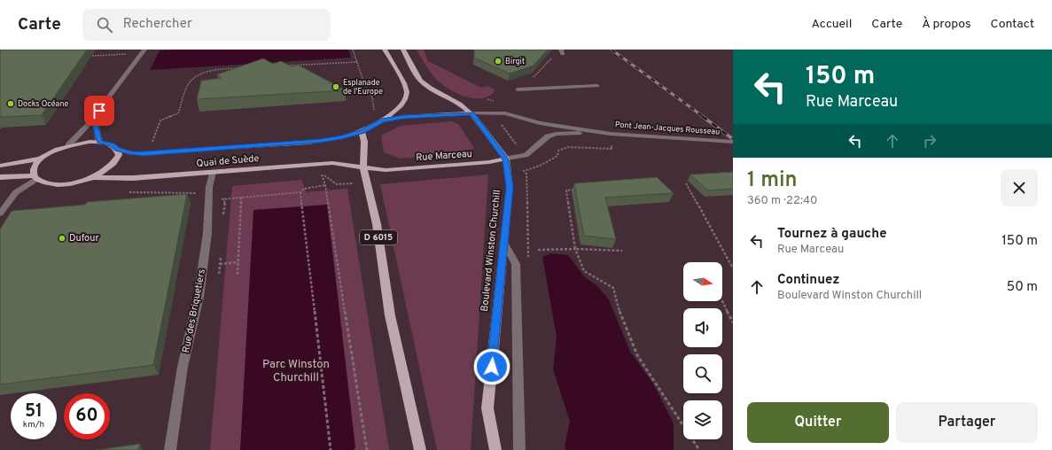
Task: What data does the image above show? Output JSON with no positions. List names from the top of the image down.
{
  "streets": {
    "main road": [
      "Rue Marceau",
      "Quai de Suède",
      "D 6015",
      "Boulevard Winston Churchill"
    ],
    "street": ["Pont Jean-Jacques Rousseau", "Rue des Briquetiers"]
  },
  "crossings": [
    ["Pont Jean-Jacques Rousseau", "Rue Marceau"],
    ["Rue Marceau", "Quai de Suède"],
    ["Rue Marceau", "D 6015"],
    ["Rue Marceau", "Boulevard Winston Churchill"],
    ["Quai de Suède", "D 6015"],
    ["Quai de Suède", "Rue des Briquetiers"]
  ],
  "parks": ["Parc Winston Churchill"],
  "places": [
    "Birgit",
    "Esplanade de l'Europe",
    "Docks Océane",
    "Dufour"
  ],
  "north": "right",
  "page": {
    "header": "Carte",
    "search": "Rechercher",
    "nav": [
      "Accueil",
      "Carte",
      "À propos",
      "Contact"
    ],
    "turn": ["150 m", "Rue Marceau"],
    "heading": ["1 min", "360 m · 22:40"],
    "list": [
      {
        "name": "Tournez à gauche",
        "note": "Rue Marceau",
        "value": "150 m"
      },
      {
        "name": "Continuez",
        "note": "Boulevard Winston Churchill",
        "value": "50 m"
      }
    ],
    "speed": "51 km/h",
    "limit": "60",
    "buttons": ["Quitter", "Partager"]
  }
}
